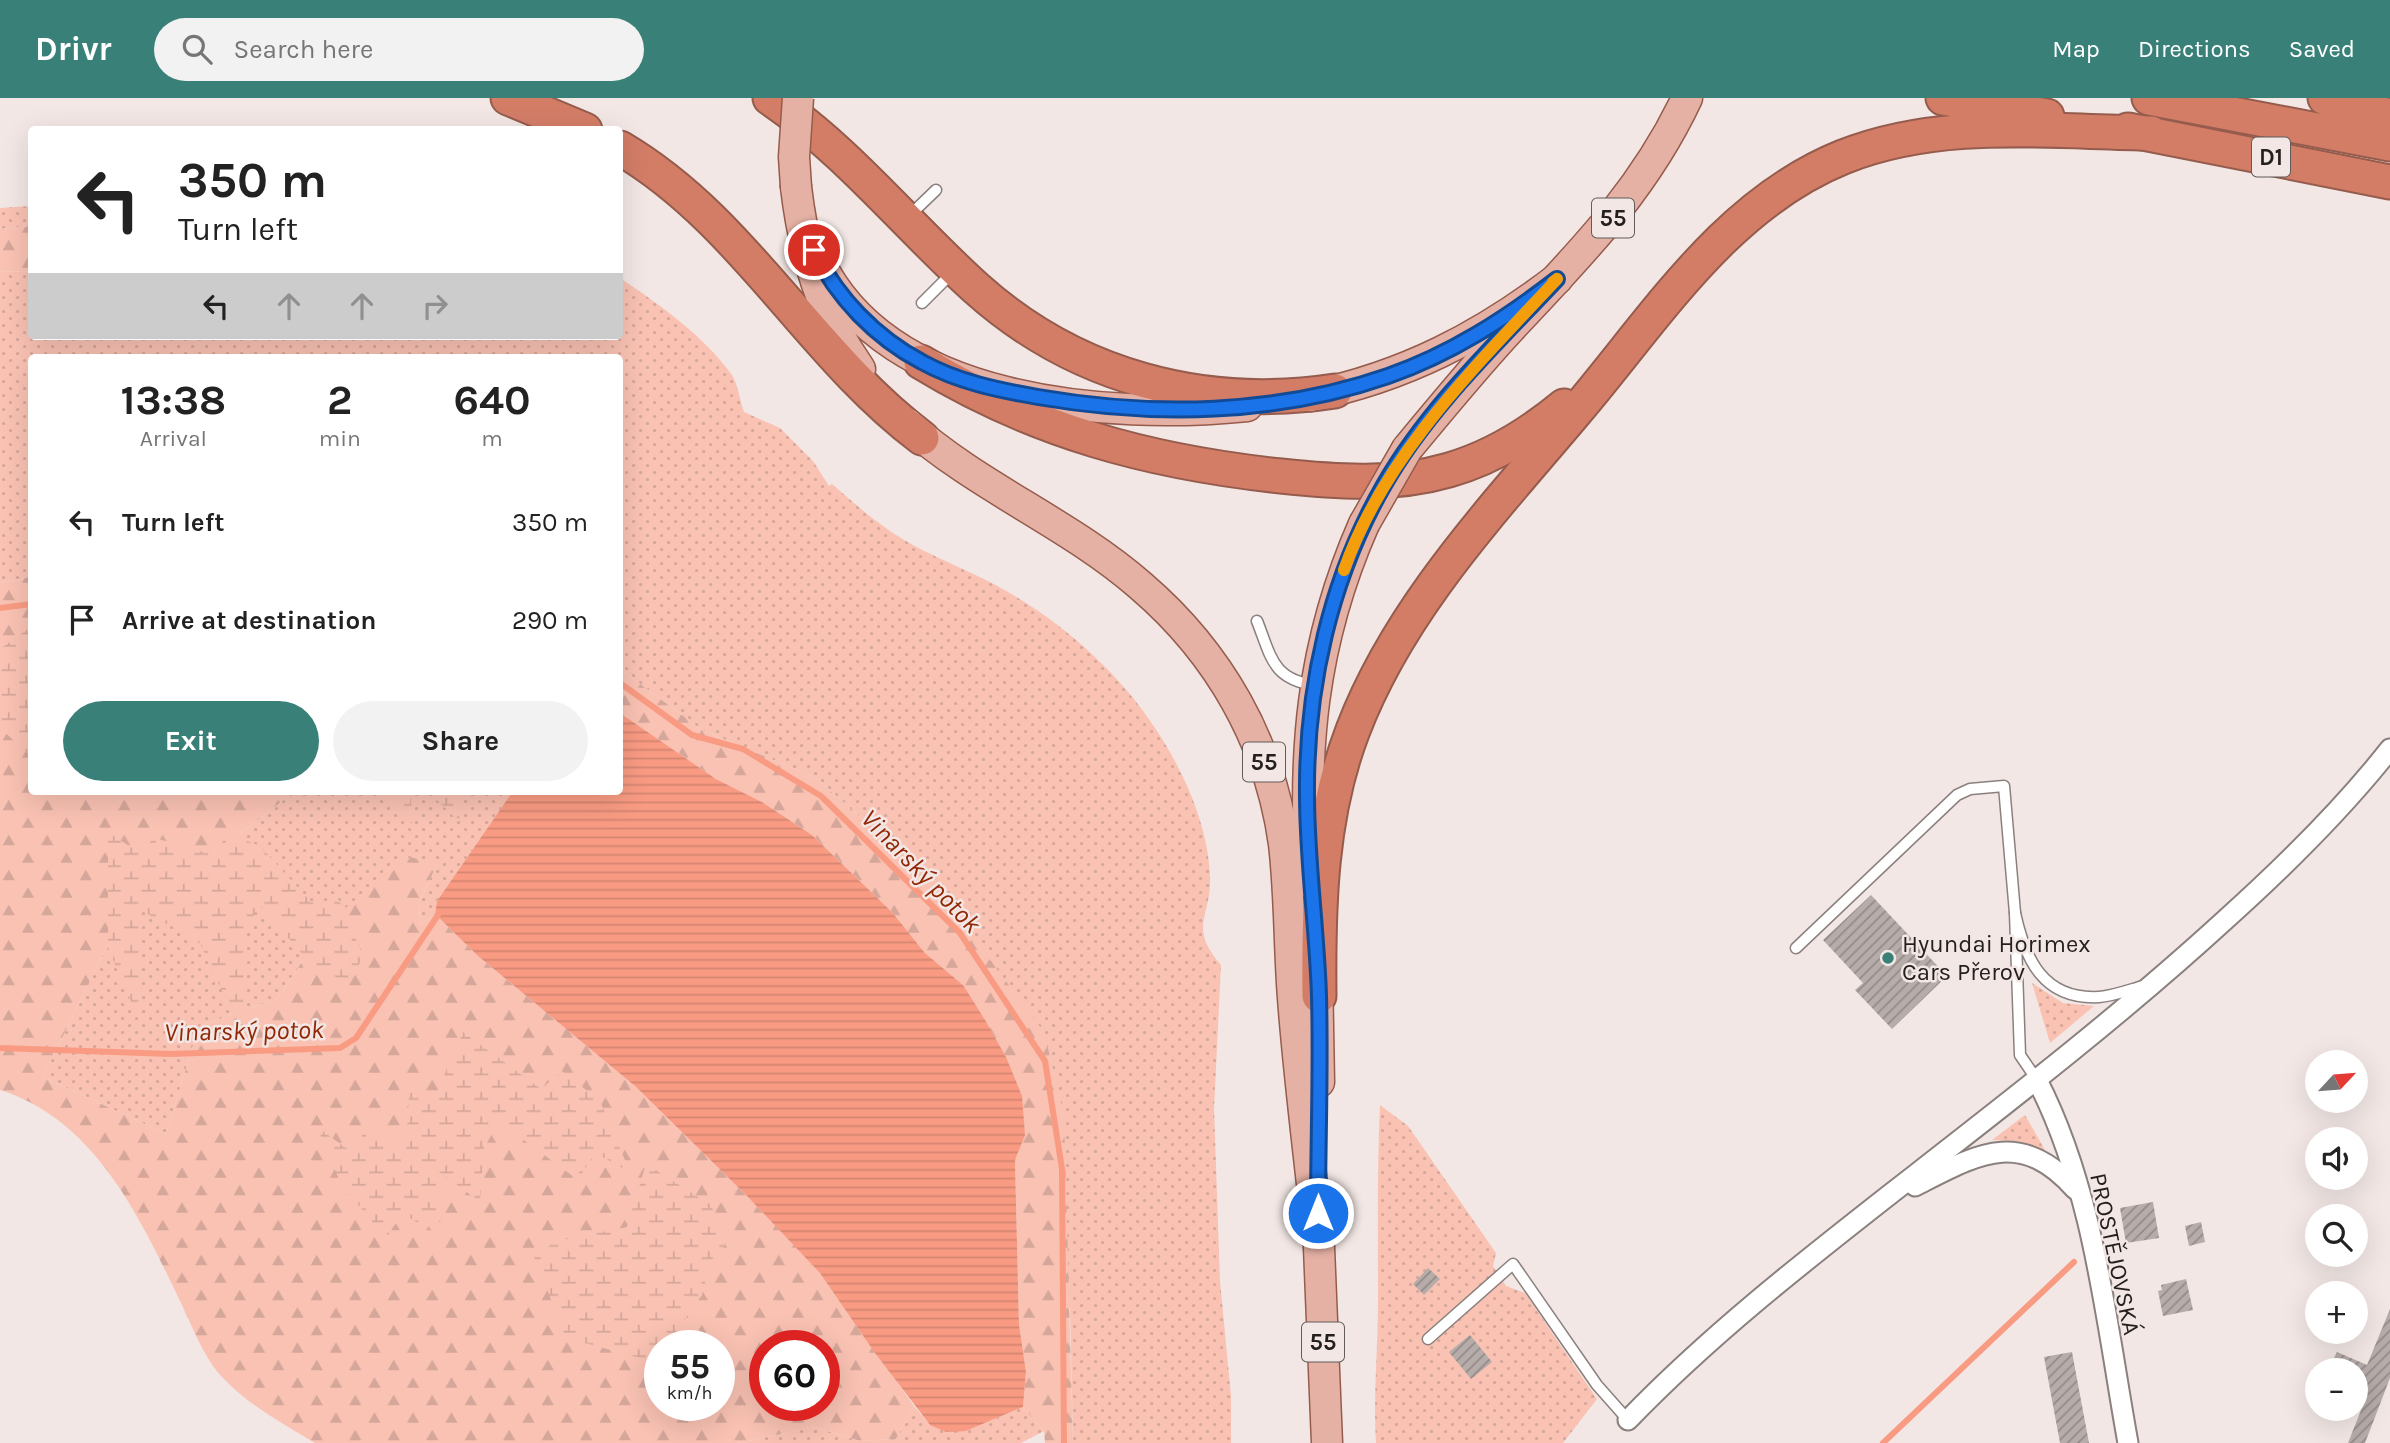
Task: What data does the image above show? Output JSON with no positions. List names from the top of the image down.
{
  "streets": {
    "highway": ["D1"],
    "main road": ["55"],
    "street": ["PROSTĚJOVSKÁ"]
  },
  "water": ["Vinarský potok"],
  "places": ["Hyundai Horimex Cars Přerov"],
  "north": "top right",
  "page": {
    "header": "Drivr",
    "search": "Search here",
    "nav": ["Map", "Directions", "Saved"],
    "turn": ["350 m", "Turn left"],
    "eta": [
      "13:38",
      "Arrival",
      "2",
      "min",
      "640",
      "m"
    ],
    "list": [
      {
        "name": "Turn left",
        "value": "350 m"
      },
      {
        "name": "Arrive at destination",
        "value": "290 m"
      }
    ],
    "buttons": ["Exit", "Share"],
    "map_buttons": ["+", "−"],
    "speed": "55 km/h",
    "limit": "60"
  }
}
